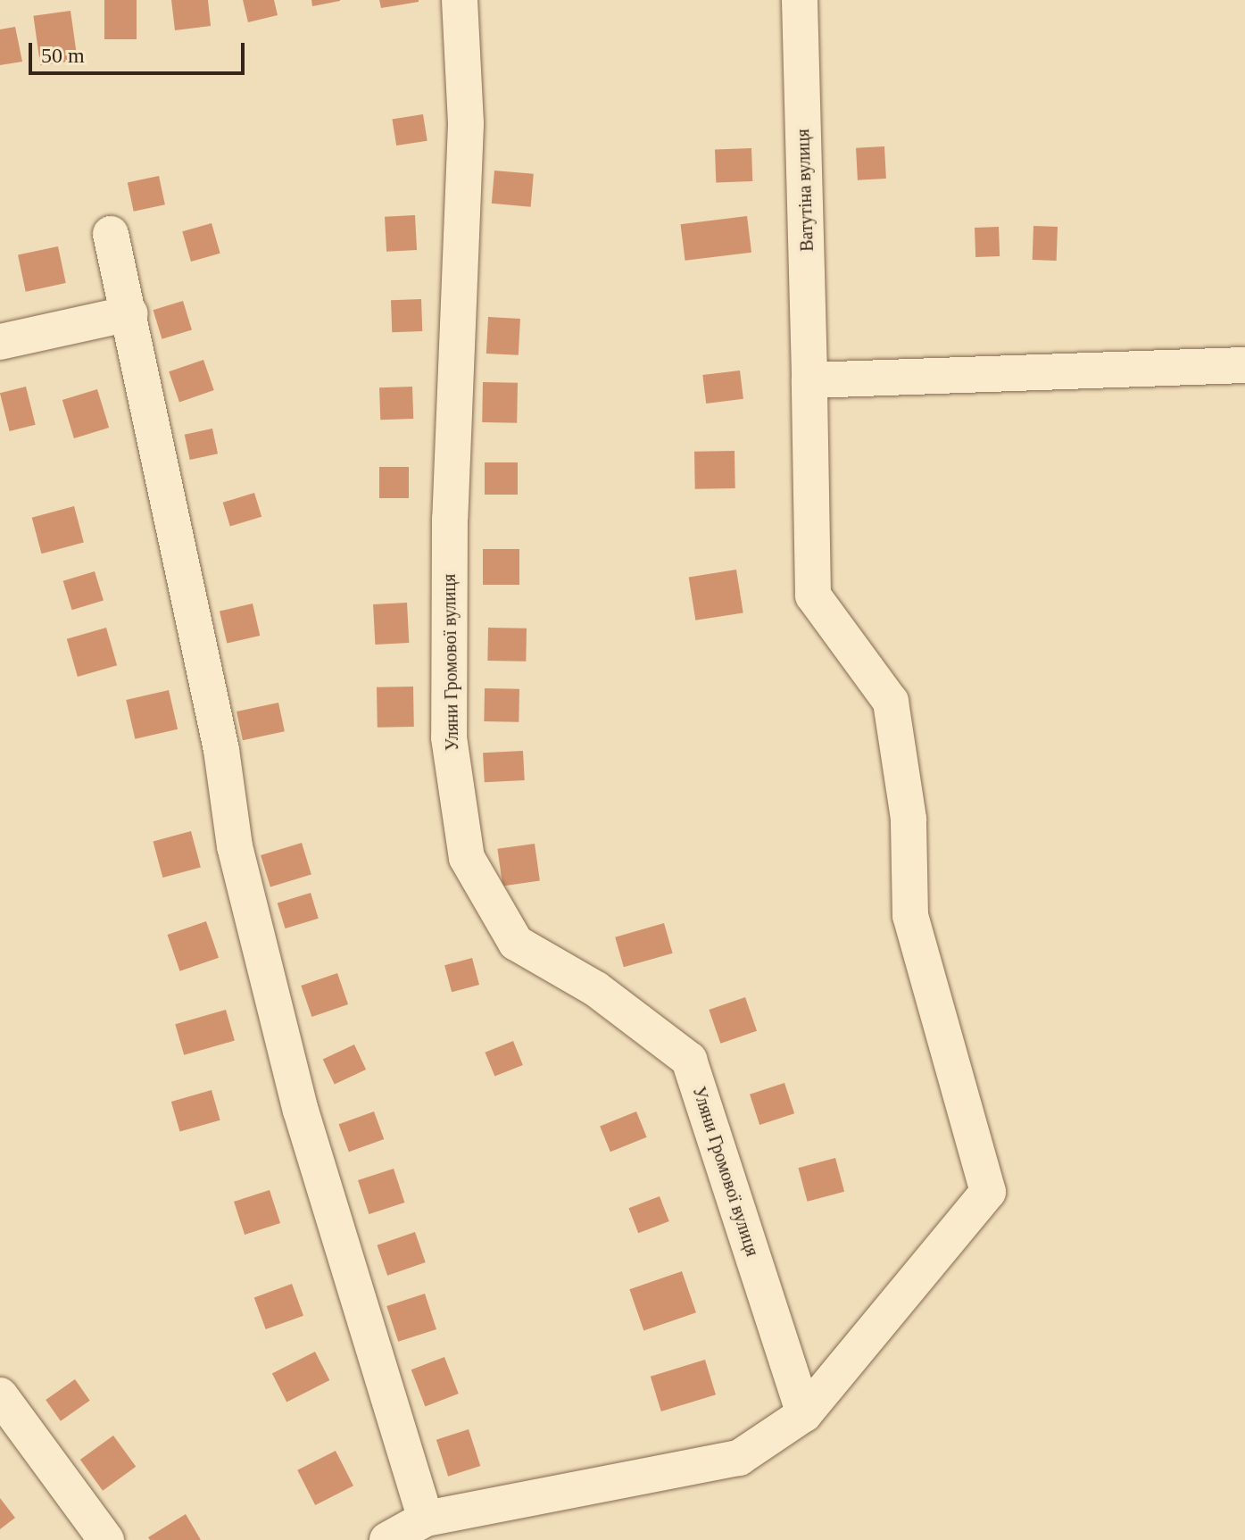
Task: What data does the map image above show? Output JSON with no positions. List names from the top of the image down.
{
  "streets": {
    "street": ["Ватутіна вулиця", "Уляни Громової вулиця"]
  },
  "crossings": [
    ["Ватутіна вулиця", "Уляни Громової вулиця"]
  ],
  "scale_bar": "50 m"
}
